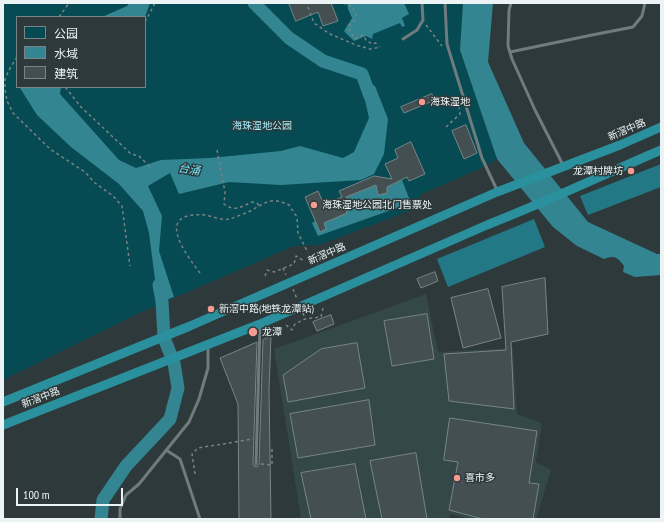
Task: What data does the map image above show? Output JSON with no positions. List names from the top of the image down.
{
  "streets": {
    "highway": ["新滘中路"]
  },
  "water": ["台涌"],
  "parks": ["海珠湿地公园"],
  "places": [
    "海珠湿地",
    "龙潭村牌坊",
    "海珠湿地公园北门售票处",
    "新滘中路(地铁龙潭站)",
    "龙潭",
    "喜市多"
  ],
  "legend": ["公园", "水域", "建筑"],
  "scale_bar": "100 m"
}
